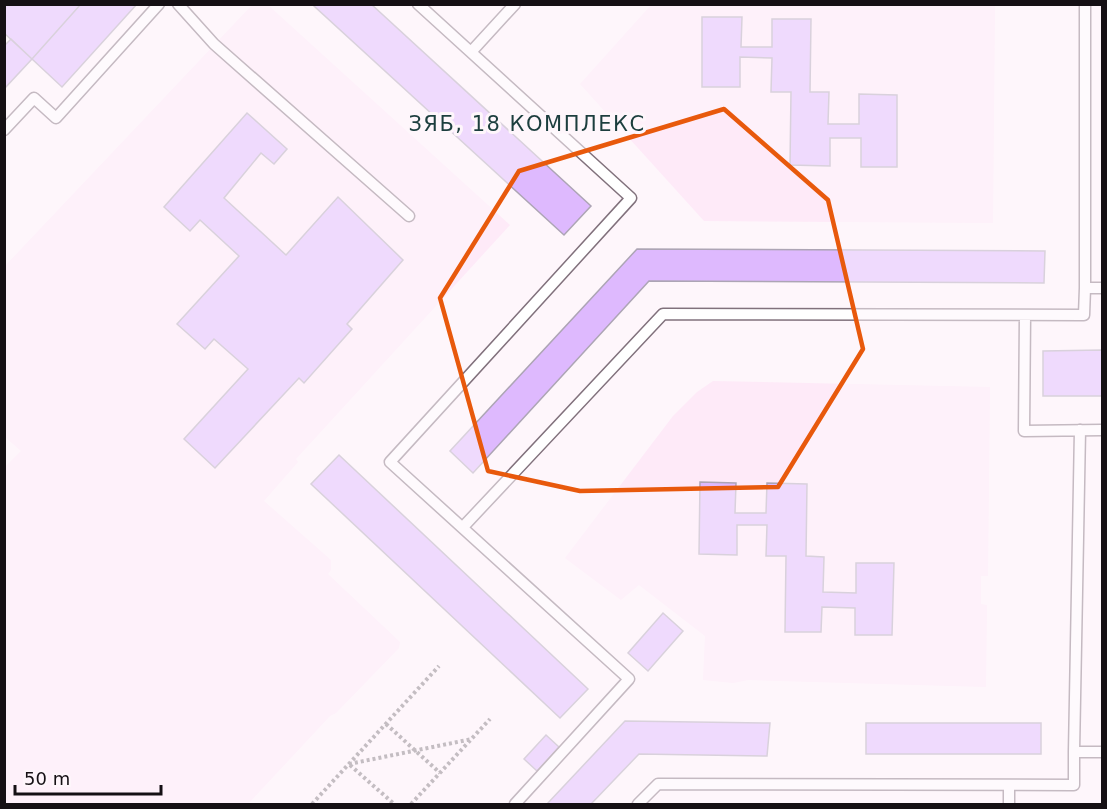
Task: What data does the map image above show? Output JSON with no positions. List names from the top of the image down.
{
  "districts": ["ЗЯБ, 18 КОМПЛЕКС"],
  "scale_bar": "50 m"
}
